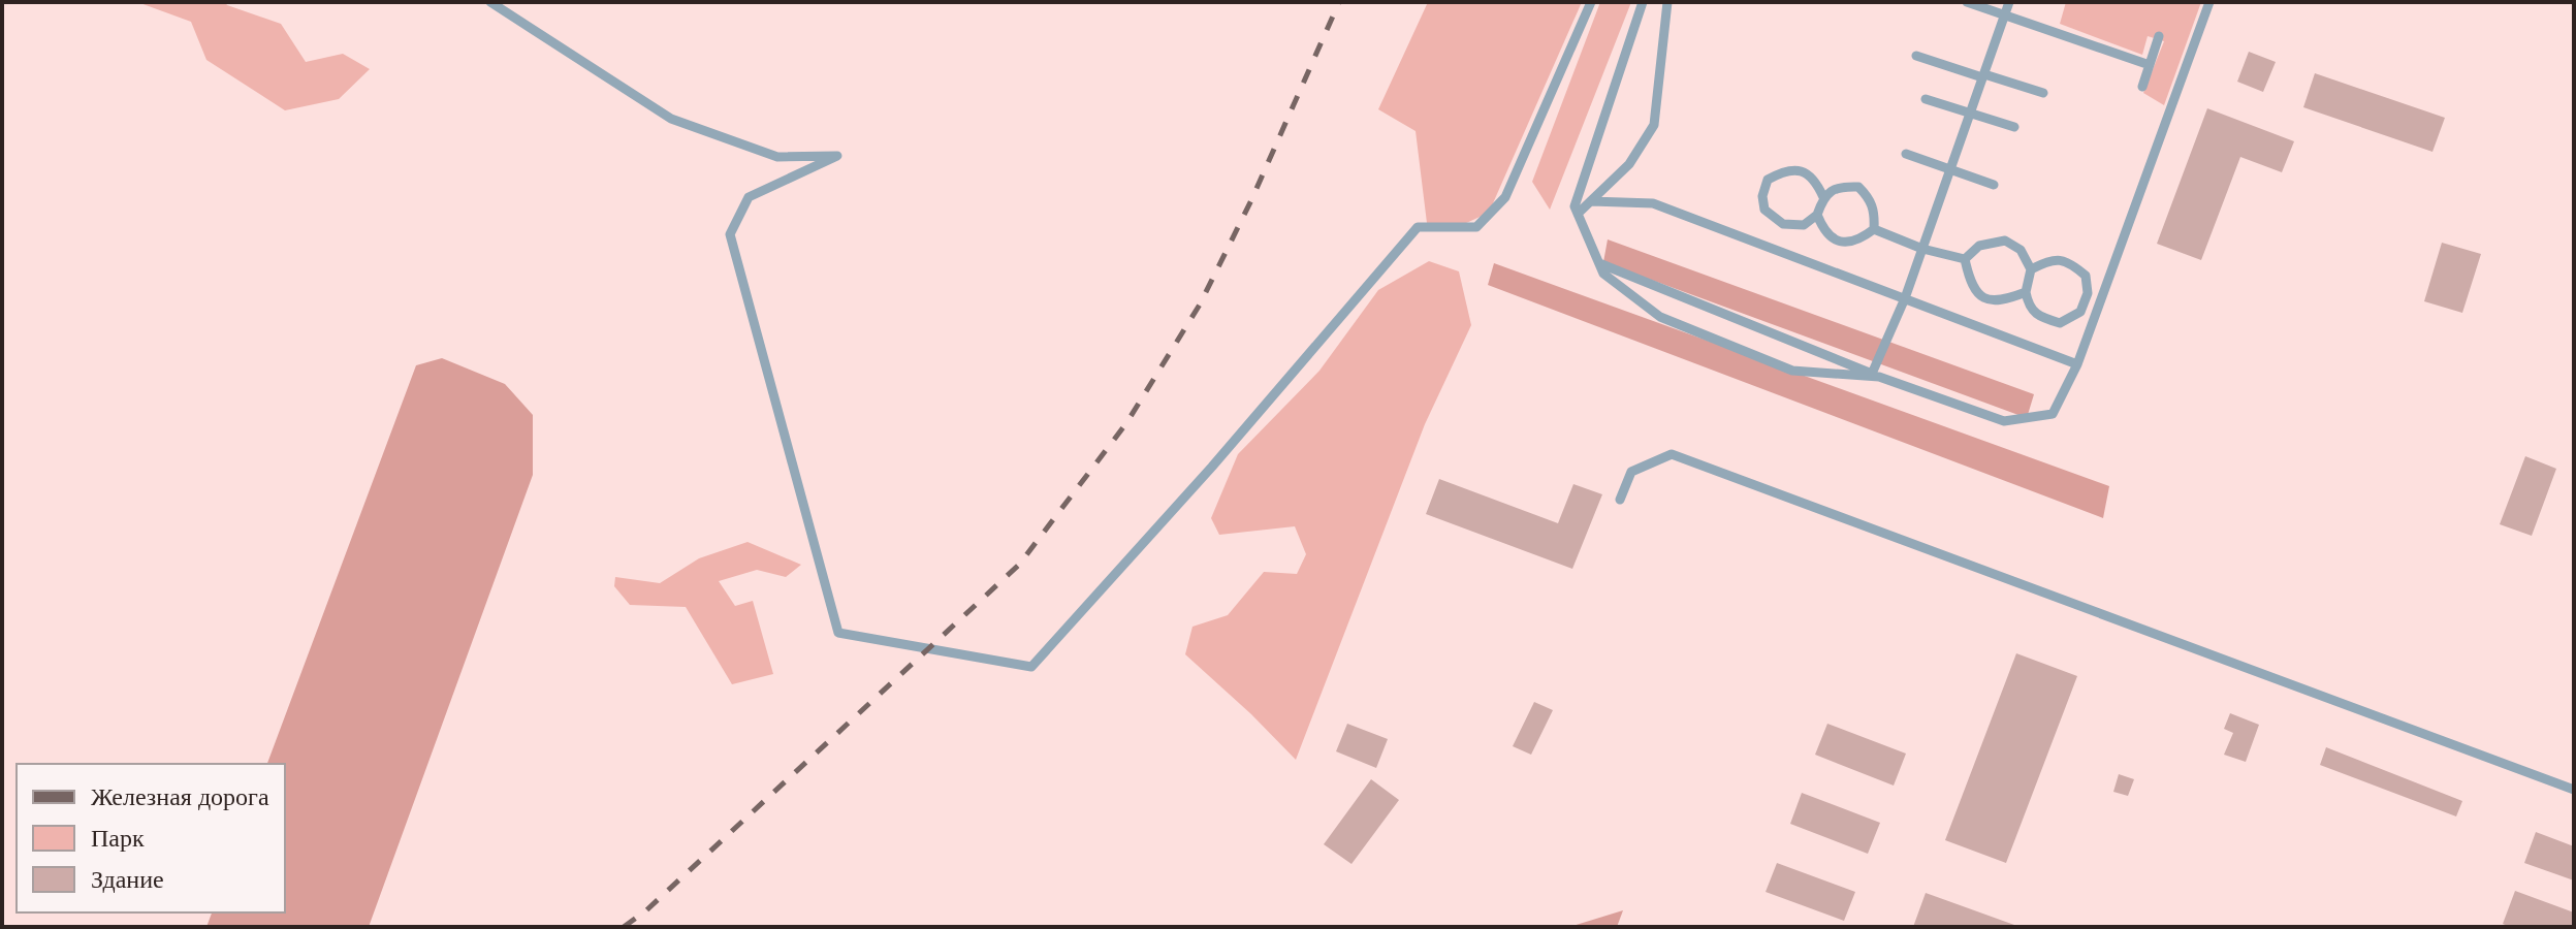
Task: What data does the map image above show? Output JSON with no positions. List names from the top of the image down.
{
  "legend": ["Железная дорога", "Парк", "Здание"]
}
